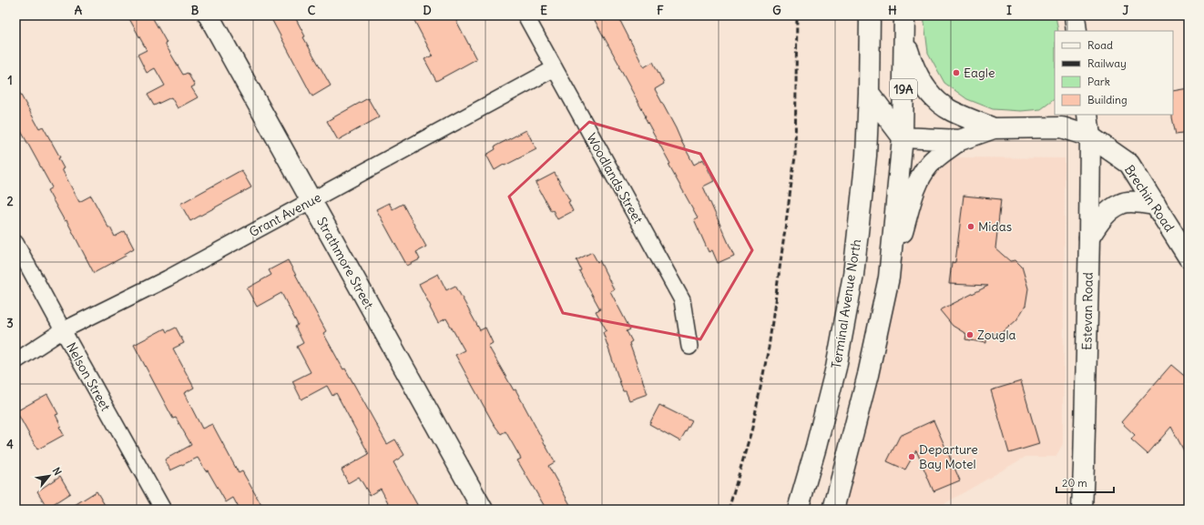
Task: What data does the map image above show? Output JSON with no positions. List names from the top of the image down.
{
  "streets": {
    "main road": [
      "19A",
      "Brechin Road",
      "Strathmore Street",
      "Terminal Avenue North",
      "Estevan Road"
    ],
    "street": ["Woodlands Street", "Grant Avenue", "Nelson Street"]
  },
  "crossings": [
    ["19A", "Brechin Road"],
    ["19A", "Terminal Avenue North"],
    ["Woodlands Street", "Grant Avenue"],
    ["Brechin Road", "Estevan Road"],
    ["Grant Avenue", "Strathmore Street"],
    ["Grant Avenue", "Nelson Street"]
  ],
  "places": [
    "Eagle",
    "Midas",
    "Zougla",
    "Departure Bay Motel"
  ],
  "legend": [
    "Road",
    "Railway",
    "Park",
    "Building"
  ],
  "scale_bar": "20 m",
  "north": "top right",
  "grid": {
    "columns": [
      "A",
      "B",
      "C",
      "D",
      "E",
      "F",
      "G",
      "H",
      "I",
      "J"
    ],
    "rows": [
      "1",
      "2",
      "3",
      "4"
    ]
  }
}
